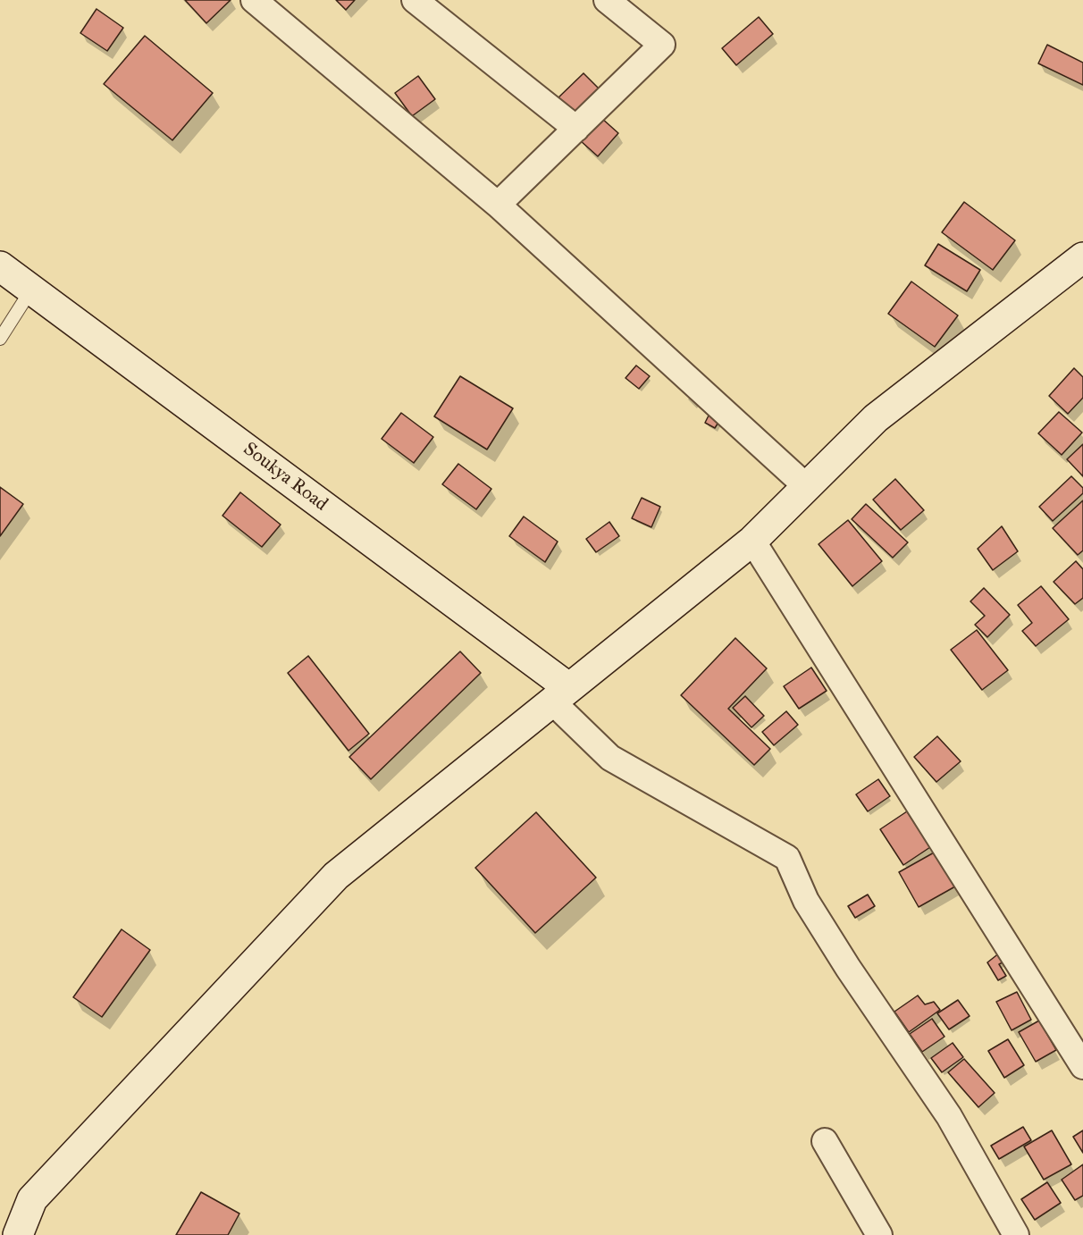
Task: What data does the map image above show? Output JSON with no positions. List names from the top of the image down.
{
  "streets": {
    "main road": ["Soukya Road"]
  }
}
